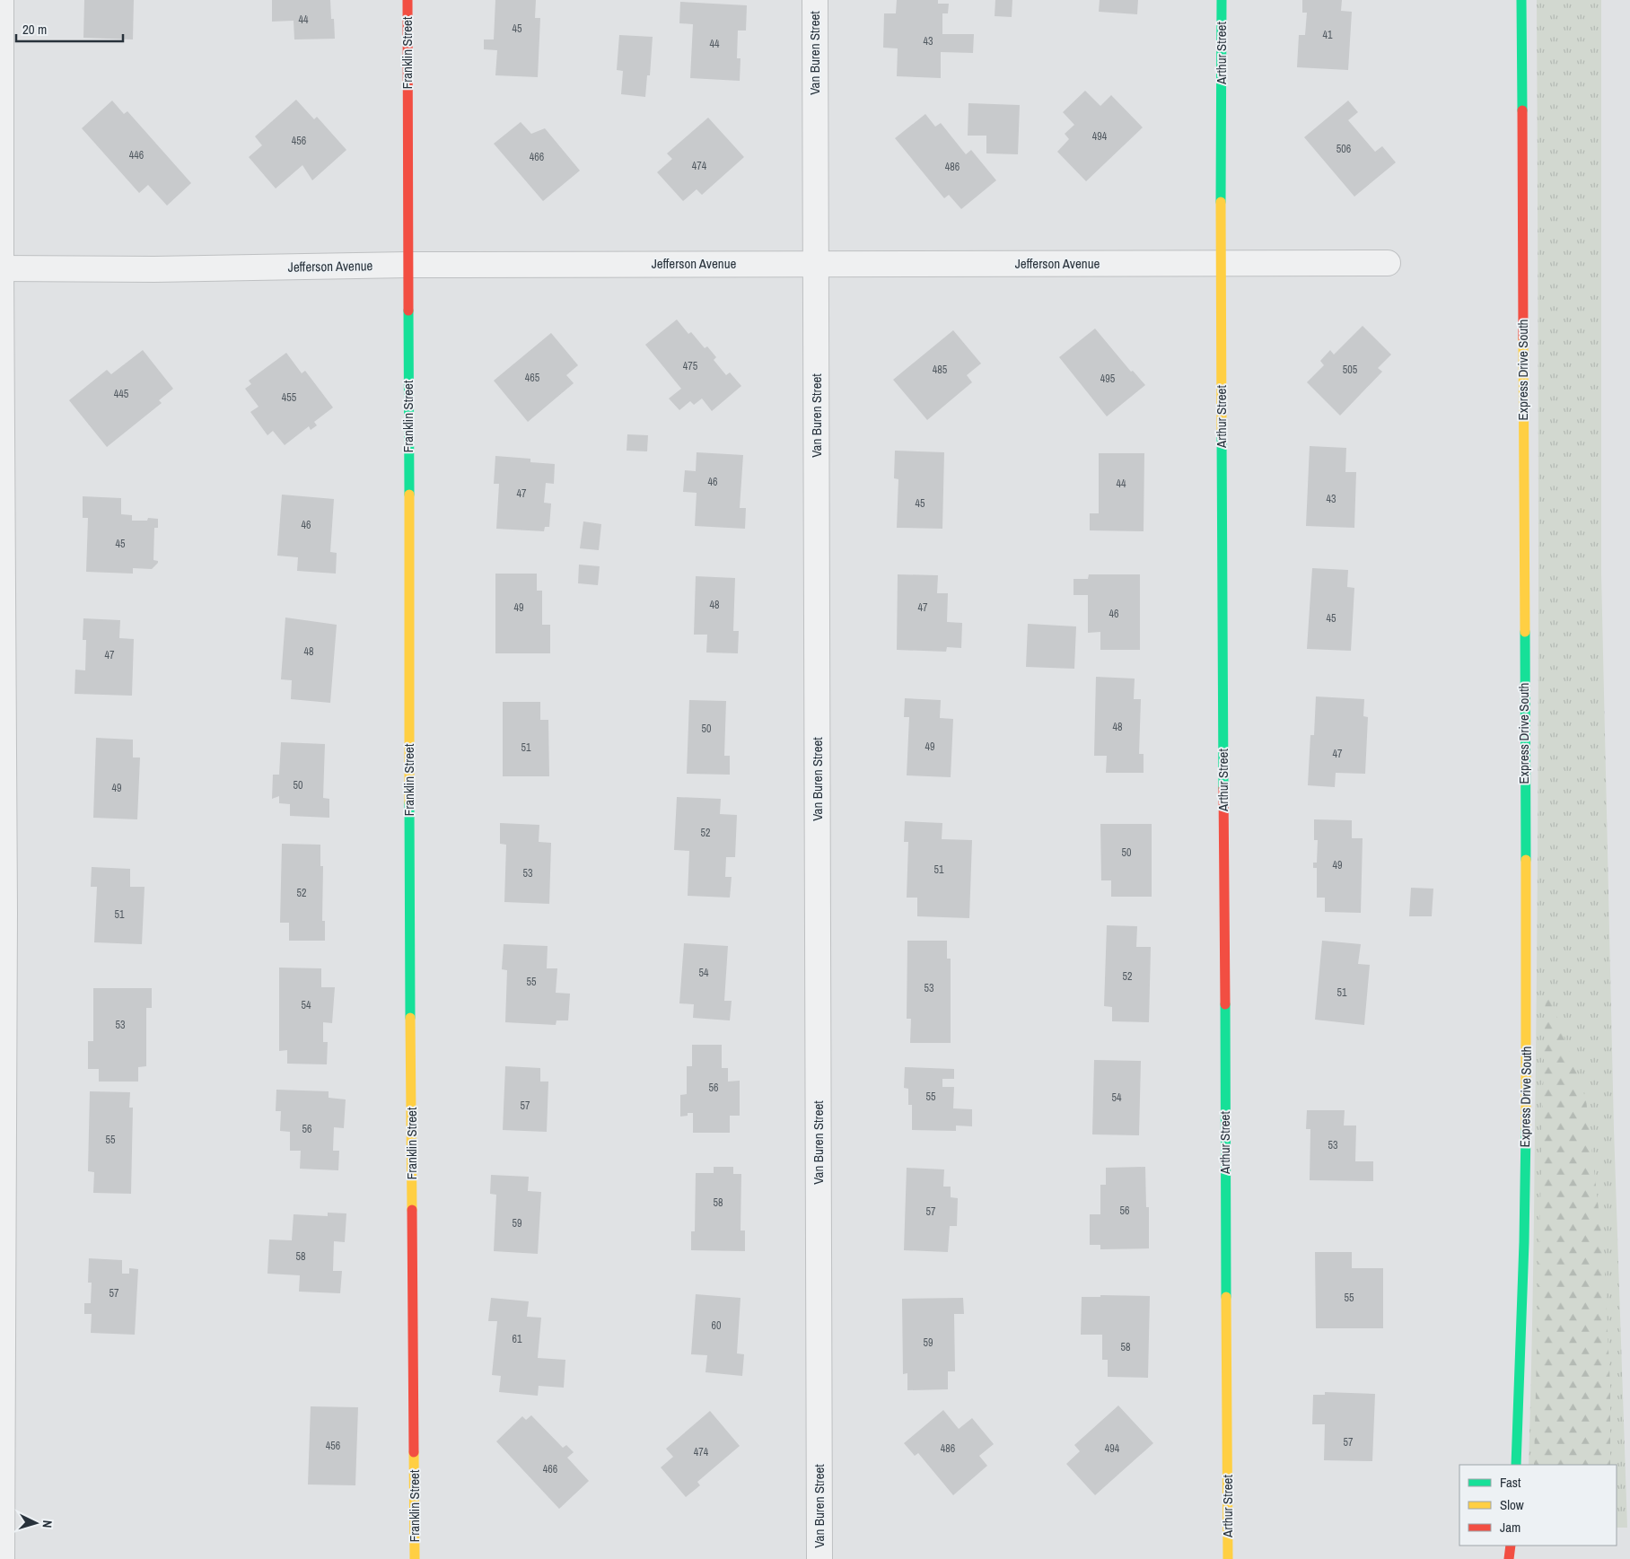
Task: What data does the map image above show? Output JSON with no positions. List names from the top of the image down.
{
  "streets": {
    "street": [
      "Franklin Street",
      "Van Buren Street",
      "Arthur Street",
      "Jefferson Avenue",
      "Express Drive South"
    ]
  },
  "crossings": [
    ["Franklin Street", "Jefferson Avenue"],
    ["Van Buren Street", "Jefferson Avenue"],
    ["Arthur Street", "Jefferson Avenue"]
  ],
  "house_numbers": [
    "44",
    "45",
    "41",
    "43",
    "44",
    "494",
    "456",
    "506",
    "446",
    "466",
    "474",
    "486",
    "475",
    "485",
    "505",
    "465",
    "495",
    "445",
    "455",
    "46",
    "44",
    "47",
    "43",
    "45",
    "46",
    "45",
    "48",
    "49",
    "47",
    "46",
    "45",
    "48",
    "47",
    "48",
    "50",
    "49",
    "51",
    "47",
    "50",
    "49",
    "52",
    "50",
    "49",
    "51",
    "53",
    "52",
    "51",
    "54",
    "52",
    "55",
    "53",
    "51",
    "54",
    "53",
    "56",
    "55",
    "54",
    "57",
    "56",
    "55",
    "53",
    "58",
    "56",
    "57",
    "59",
    "58",
    "57",
    "55",
    "60",
    "61",
    "59",
    "58",
    "57",
    "456",
    "486",
    "494",
    "474",
    "466"
  ],
  "legend": ["Fast", "Slow", "Jam"],
  "scale_bar": "20 m",
  "north": "right"
}
